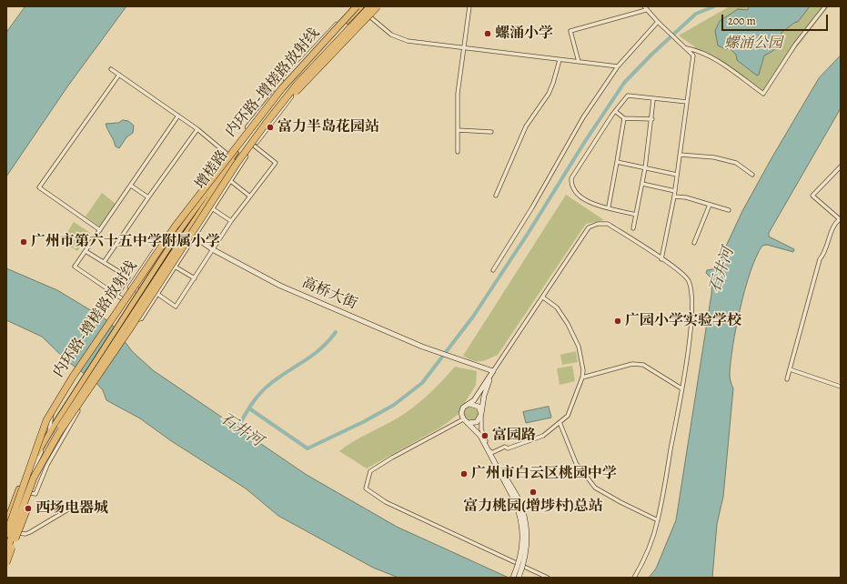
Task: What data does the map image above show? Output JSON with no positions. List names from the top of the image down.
{
  "streets": {
    "highway": ["内环路-增槎路放射线"],
    "main road": ["增槎路"],
    "street": ["高桥大街"]
  },
  "water": ["石井河"],
  "parks": ["螺涌公园"],
  "places": [
    "螺涌小学",
    "富力半岛花园站",
    "广州市第六十五中学附属小学",
    "广园小学实验学校",
    "富园路",
    "广州市白云区桃园中学",
    "富力桃园(增埗村)总站",
    "西场电器城"
  ],
  "scale_bar": "200 m"
}
